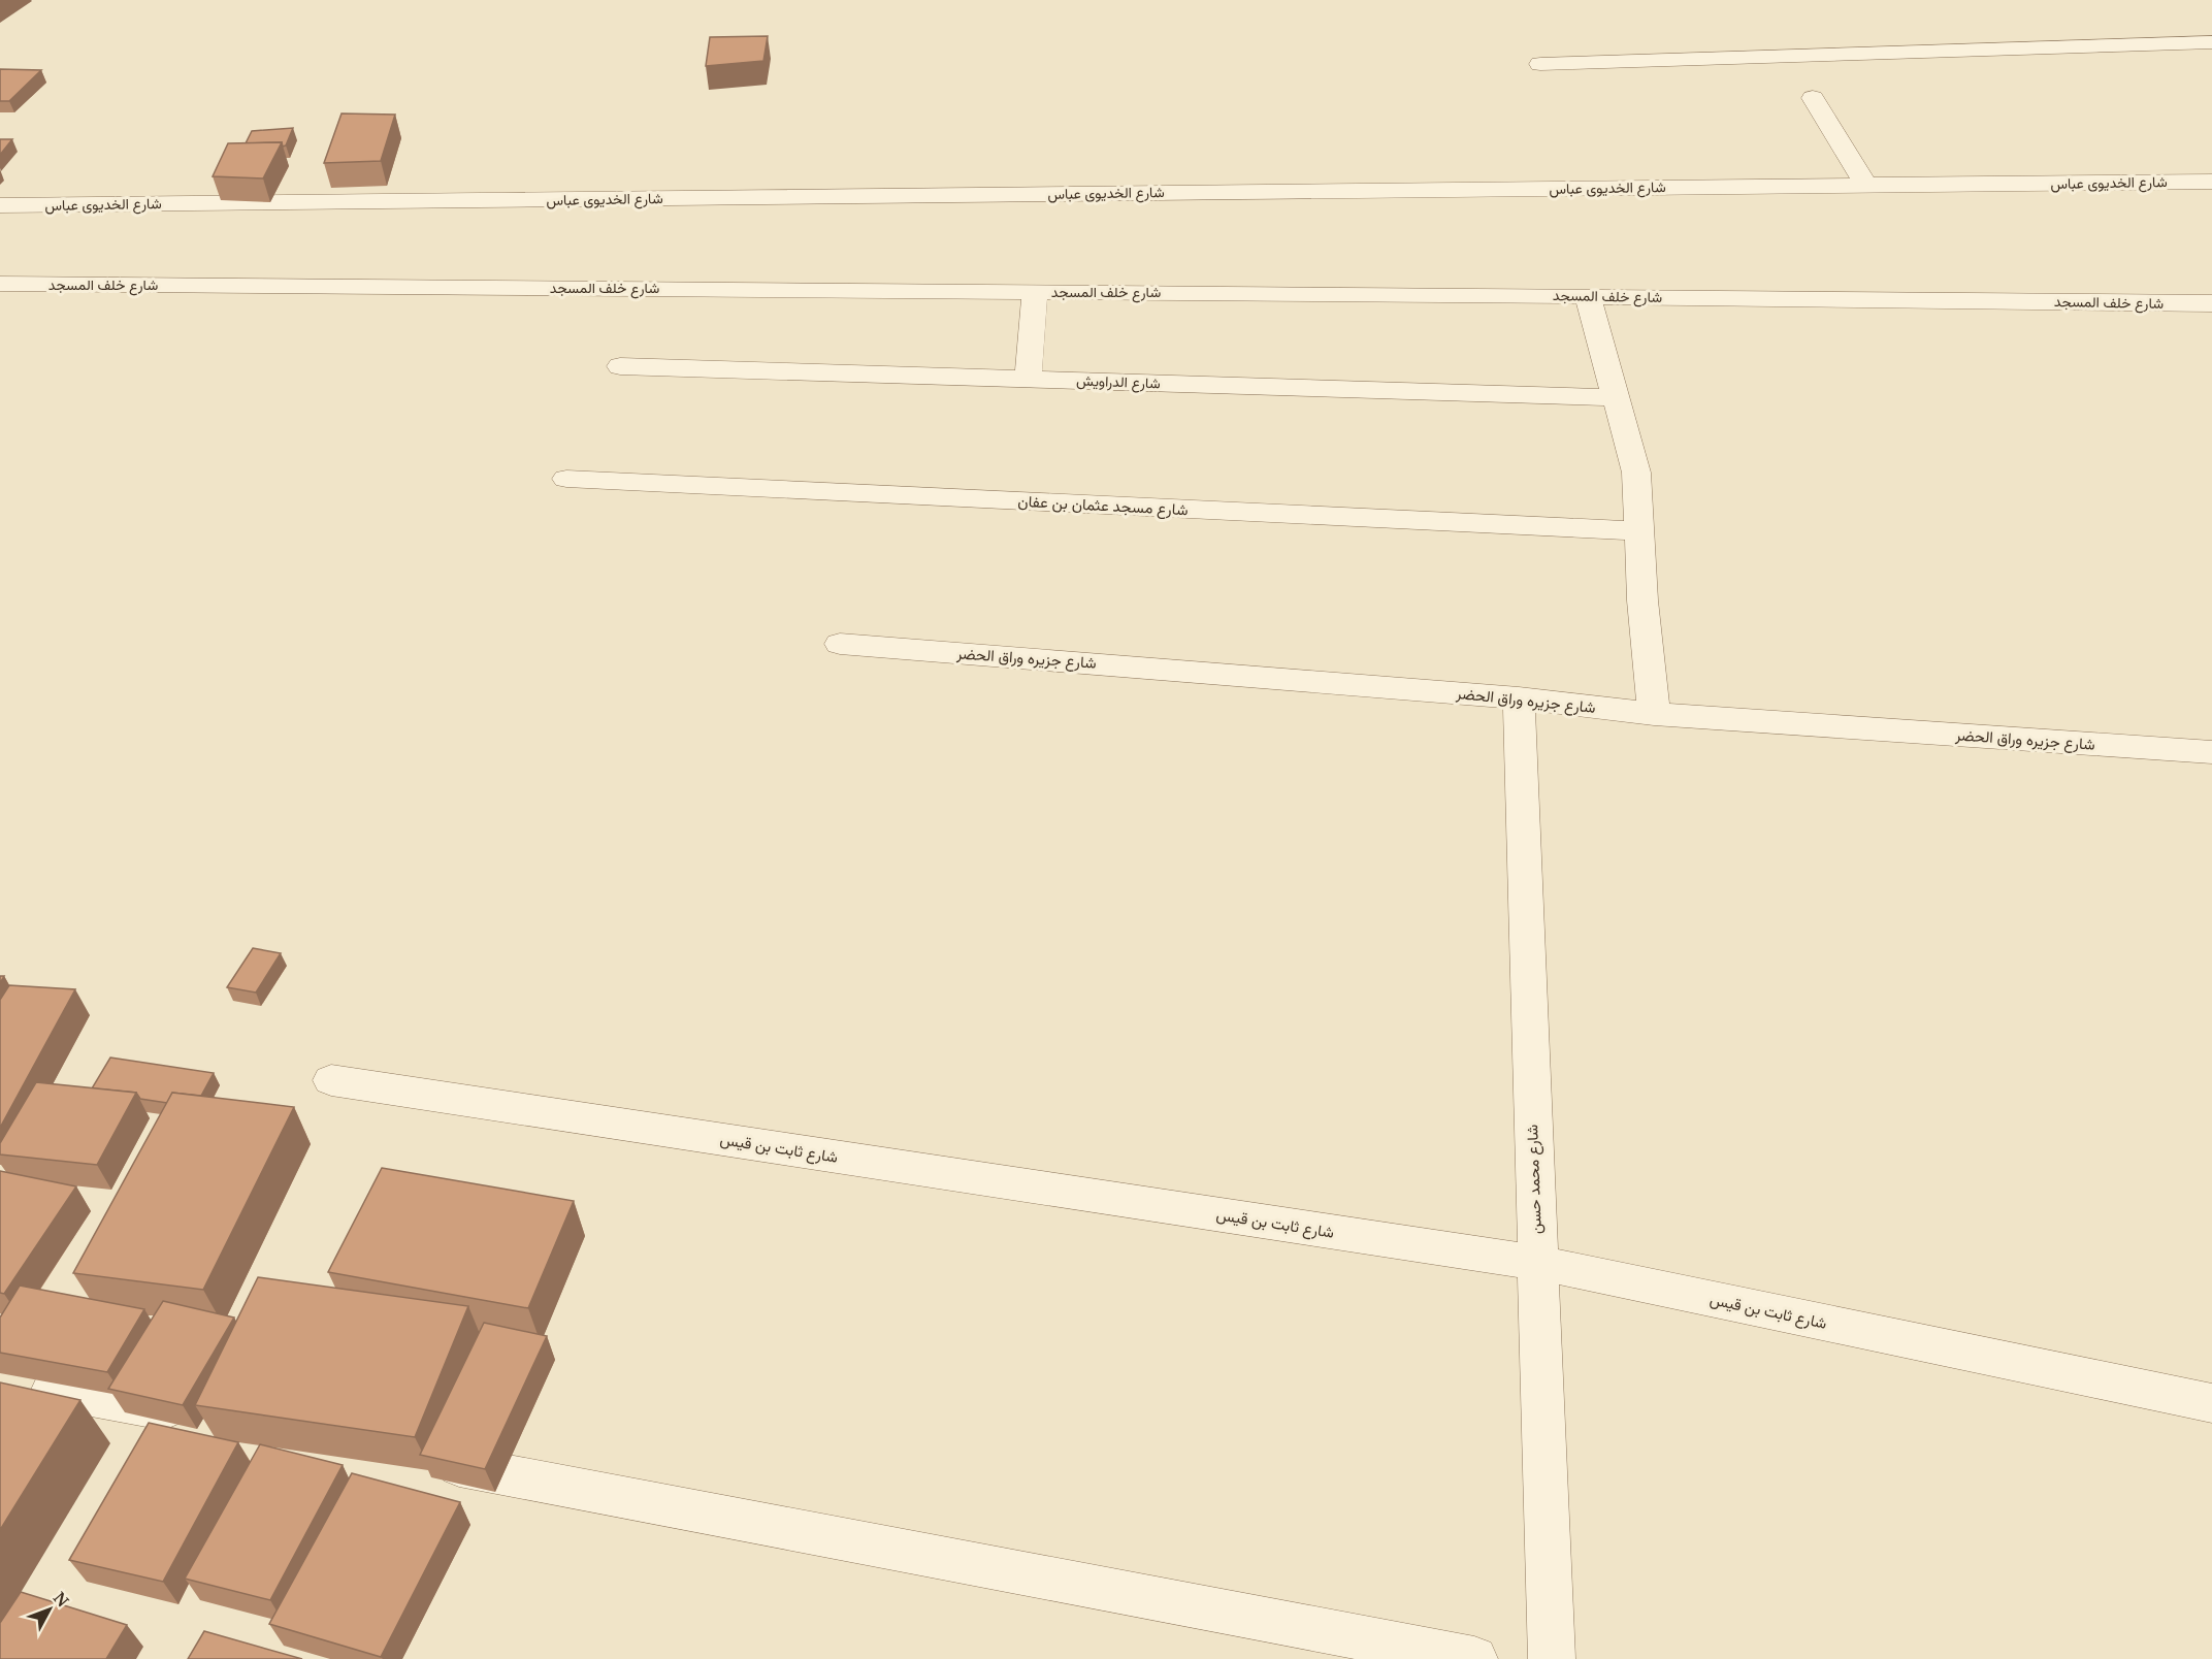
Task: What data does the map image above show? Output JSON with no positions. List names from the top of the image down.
{
  "streets": {
    "street": [
      "شارع الخديوى عباس",
      "شارع خلف المسجد",
      "شارع الدراويش",
      "شارع مسجد عثمان بن عفان",
      "شارع جزيره وراق الحضر",
      "شارع ثابت بن قيس",
      "شارع محمد حسن"
    ]
  },
  "crossings": [
    ["شارع جزيره وراق الحضر", "شارع محمد حسن"],
    ["شارع ثابت بن قيس", "شارع محمد حسن"]
  ],
  "north": "top right"
}
